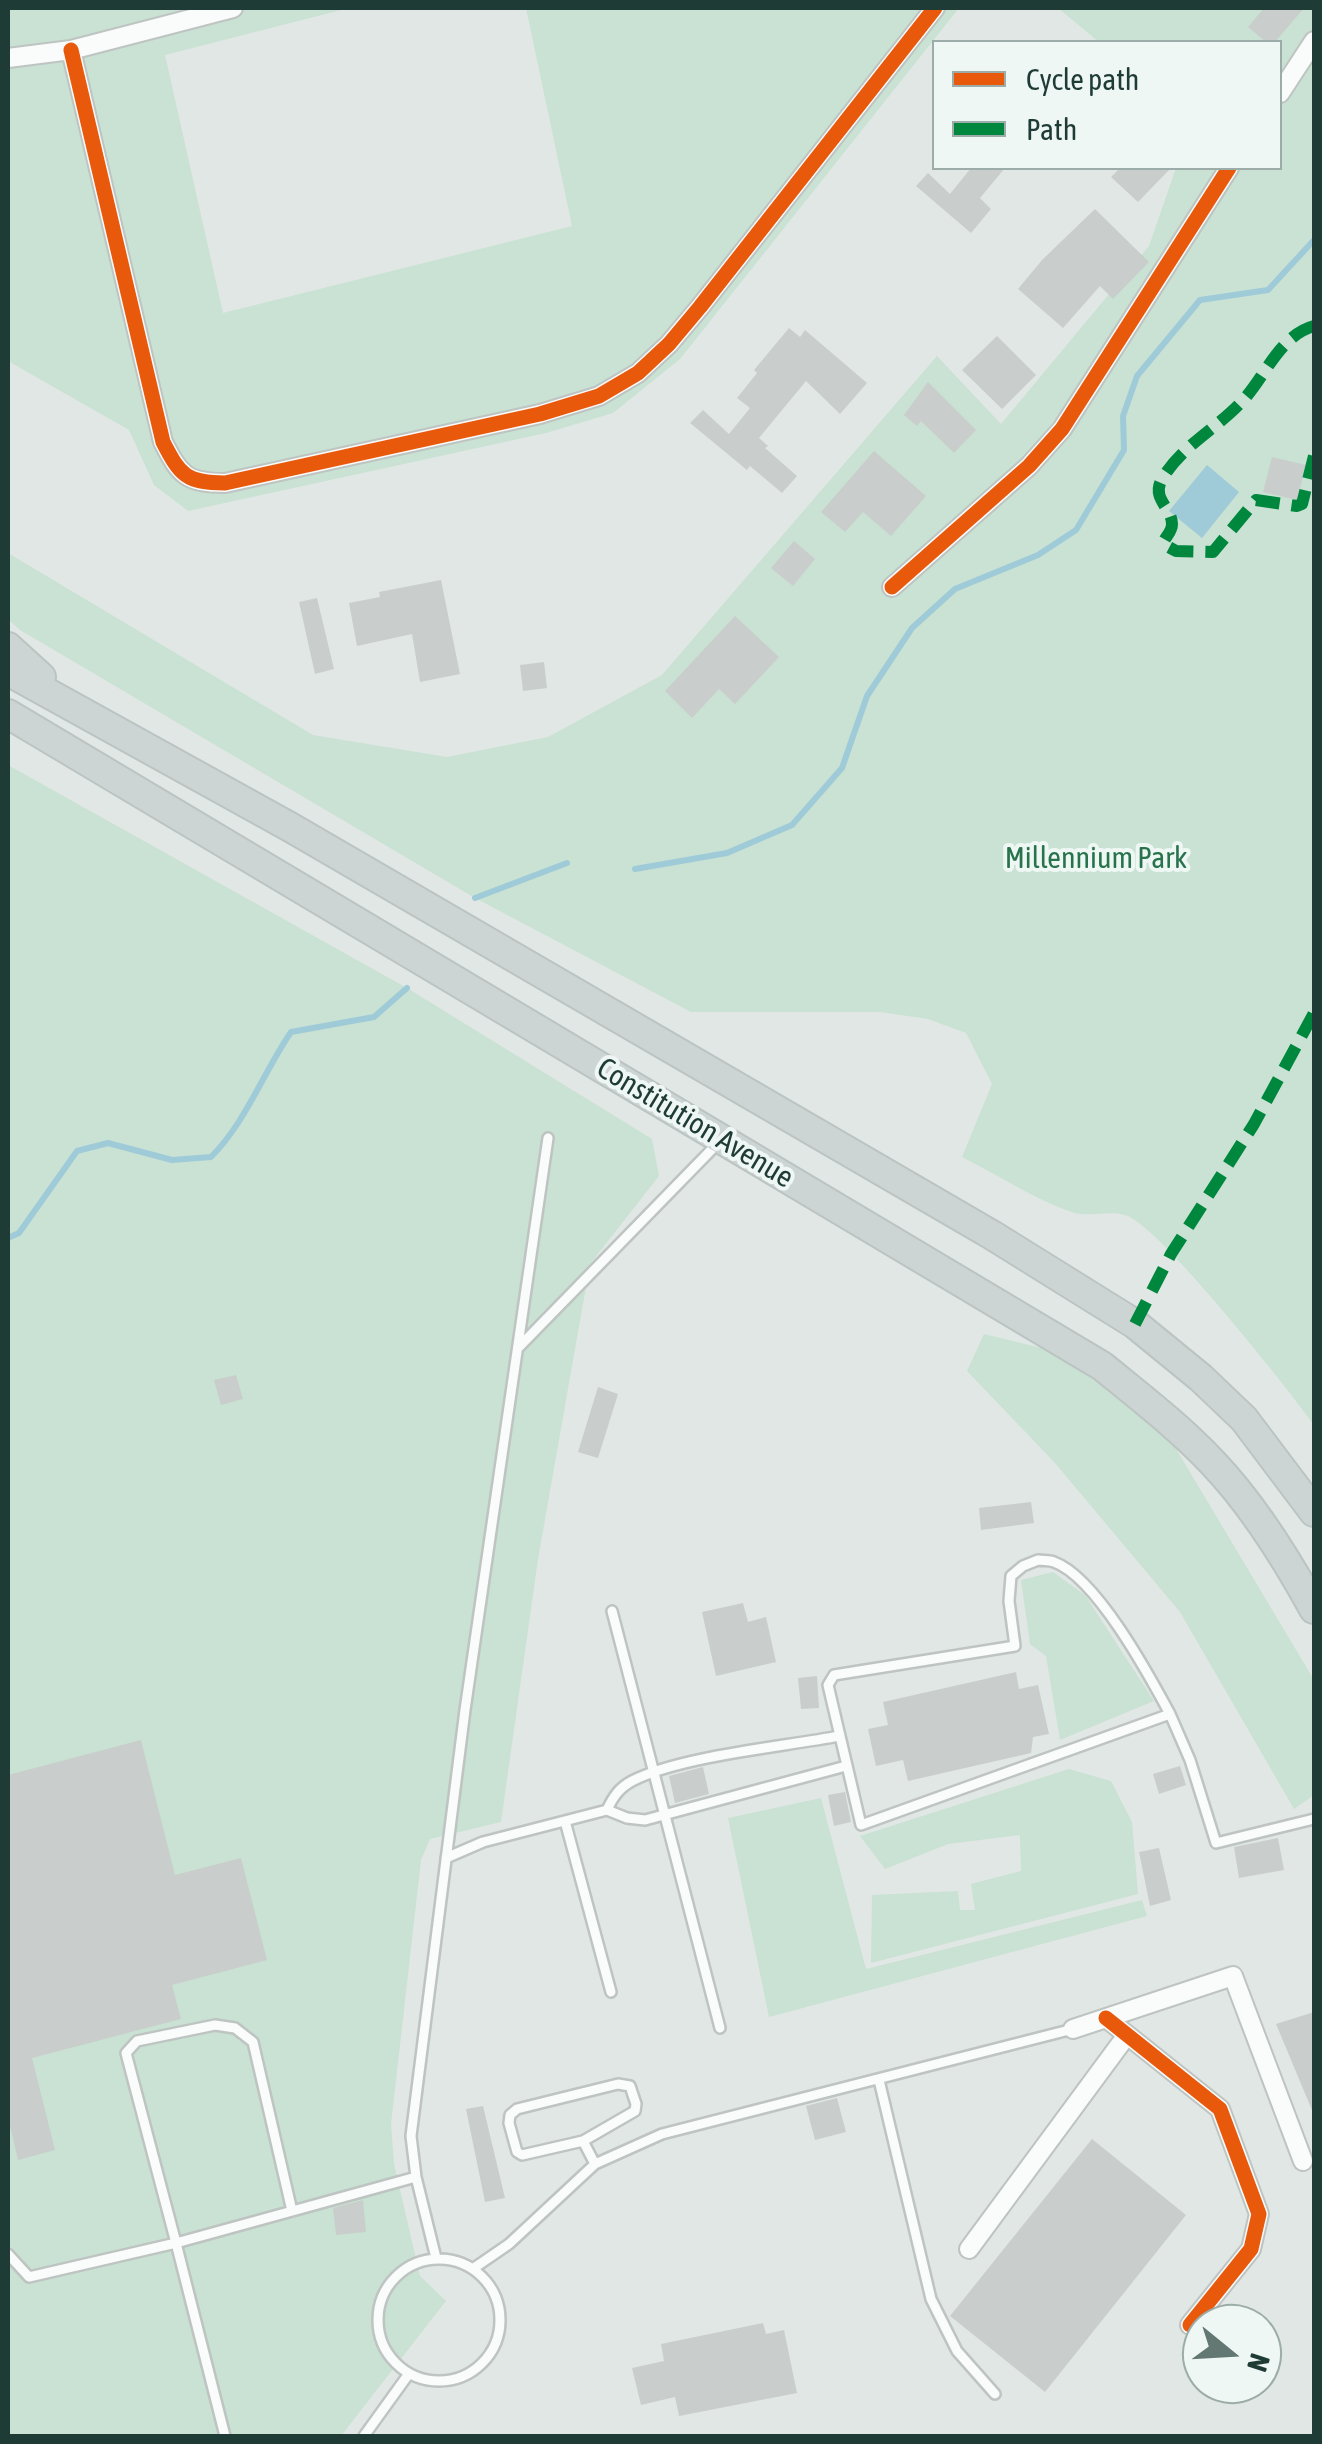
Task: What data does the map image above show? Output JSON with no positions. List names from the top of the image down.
{
  "streets": {
    "main road": ["Constitution Avenue"]
  },
  "parks": ["Millennium Park"],
  "legend": ["Cycle path", "Path"],
  "north": "right"
}
